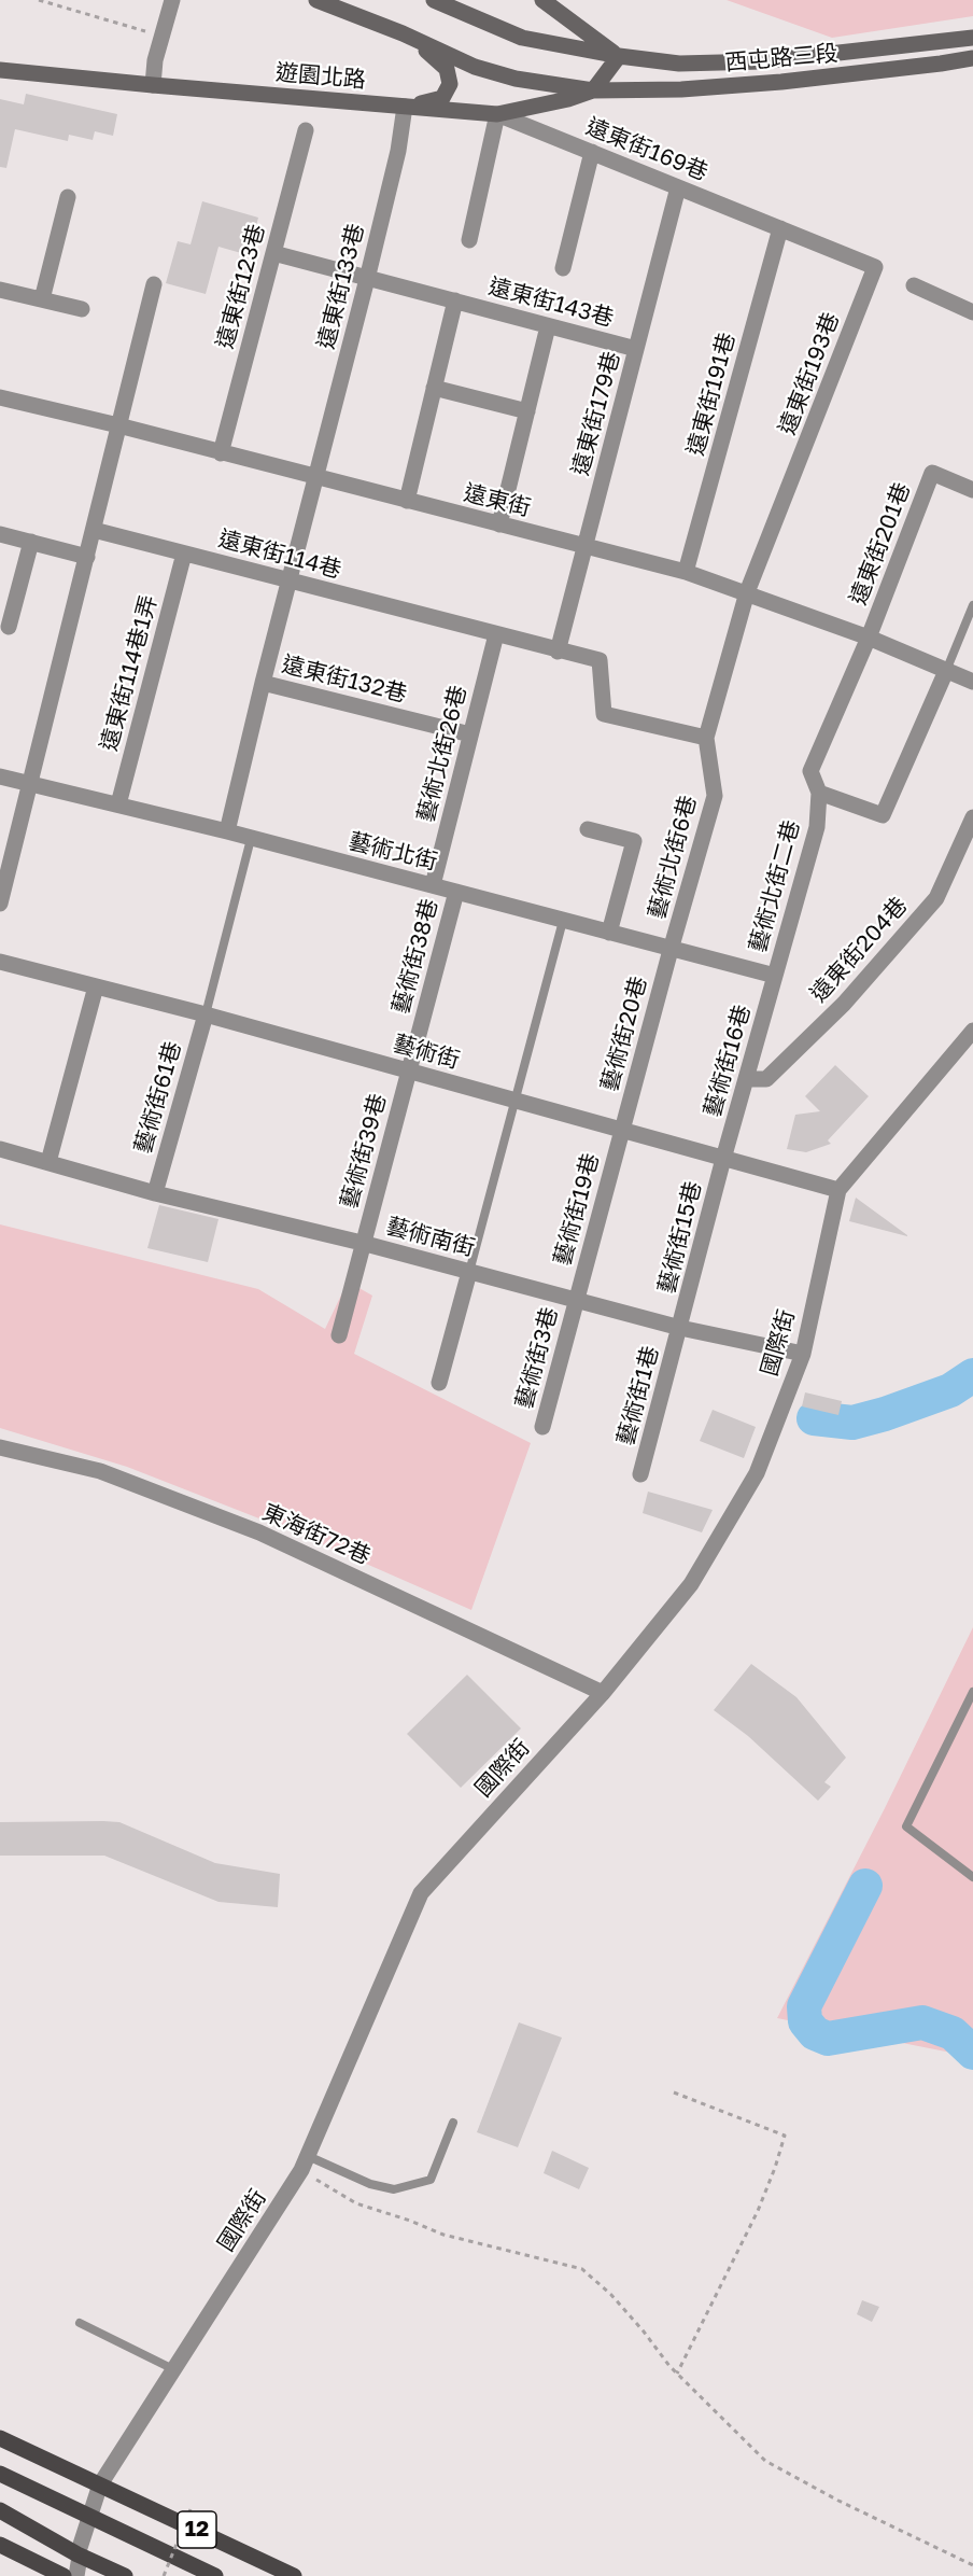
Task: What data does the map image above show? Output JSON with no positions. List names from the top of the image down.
{
  "streets": {
    "main road": ["12"],
    "street": [
      "西屯路三段",
      "遊園北路",
      "遠東街169巷",
      "遠東街123巷",
      "遠東街133巷",
      "遠東街143巷",
      "遠東街193巷",
      "遠東街191巷",
      "遠東街179巷",
      "遠東街",
      "遠東街201巷",
      "遠東街114巷",
      "遠東街114巷1弄",
      "遠東街132巷",
      "藝術北街26巷",
      "藝術北街",
      "藝術北街6巷",
      "藝術北街二巷",
      "遠東街204巷",
      "藝術街38巷",
      "藝術街20巷",
      "藝術街",
      "藝術街16巷",
      "藝術街61巷",
      "藝術街39巷",
      "藝術街19巷",
      "藝術南街",
      "藝術街15巷",
      "國際街",
      "藝術街3巷",
      "藝術街1巷",
      "東海街72巷"
    ]
  },
  "crossings": [
    ["西屯路三段", "遊園北路"],
    ["遊園北路", "遠東街169巷"],
    ["遊園北路", "遠東街133巷"],
    ["遠東街169巷", "遠東街193巷"],
    ["遠東街169巷", "遠東街191巷"],
    ["遠東街169巷", "遠東街179巷"],
    ["遠東街123巷", "遠東街143巷"],
    ["遠東街123巷", "遠東街"],
    ["遠東街133巷", "遠東街143巷"],
    ["遠東街133巷", "遠東街"],
    ["遠東街133巷", "遠東街132巷"],
    ["遠東街143巷", "遠東街179巷"],
    ["遠東街143巷", "遠東街"],
    ["遠東街193巷", "遠東街191巷"],
    ["遠東街193巷", "遠東街"],
    ["遠東街191巷", "遠東街"],
    ["遠東街179巷", "遠東街"],
    ["遠東街179巷", "遠東街114巷"],
    ["遠東街", "遠東街201巷"],
    ["遠東街", "遠東街132巷"],
    ["遠東街", "藝術北街二巷"],
    ["遠東街201巷", "藝術北街二巷"],
    ["遠東街114巷", "遠東街114巷1弄"],
    ["遠東街114巷", "遠東街132巷"],
    ["遠東街114巷", "藝術北街26巷"],
    ["遠東街114巷", "藝術北街6巷"],
    ["遠東街114巷1弄", "藝術北街"],
    ["遠東街132巷", "藝術北街26巷"],
    ["藝術北街26巷", "藝術北街"],
    ["藝術北街", "藝術北街6巷"],
    ["藝術北街", "藝術北街二巷"],
    ["藝術北街", "藝術街38巷"],
    ["藝術北街", "藝術街20巷"],
    ["藝術北街", "藝術街16巷"],
    ["藝術北街6巷", "藝術街20巷"],
    ["藝術北街二巷", "藝術街16巷"],
    ["遠東街204巷", "藝術街16巷"],
    ["藝術街38巷", "藝術街"],
    ["藝術街38巷", "藝術街39巷"],
    ["藝術街20巷", "藝術街"],
    ["藝術街20巷", "藝術街19巷"],
    ["藝術街", "藝術街16巷"],
    ["藝術街", "藝術街61巷"],
    ["藝術街", "藝術街39巷"],
    ["藝術街", "藝術街19巷"],
    ["藝術街", "藝術街15巷"],
    ["藝術街", "國際街"],
    ["藝術街16巷", "藝術街15巷"],
    ["藝術街61巷", "藝術南街"],
    ["藝術街39巷", "藝術南街"],
    ["藝術街19巷", "藝術南街"],
    ["藝術街19巷", "藝術街3巷"],
    ["藝術南街", "藝術街15巷"],
    ["藝術南街", "國際街"],
    ["藝術南街", "藝術街3巷"],
    ["藝術南街", "藝術街1巷"],
    ["藝術街15巷", "藝術街1巷"],
    ["國際街", "東海街72巷"],
    ["國際街", "12"]
  ]
}
